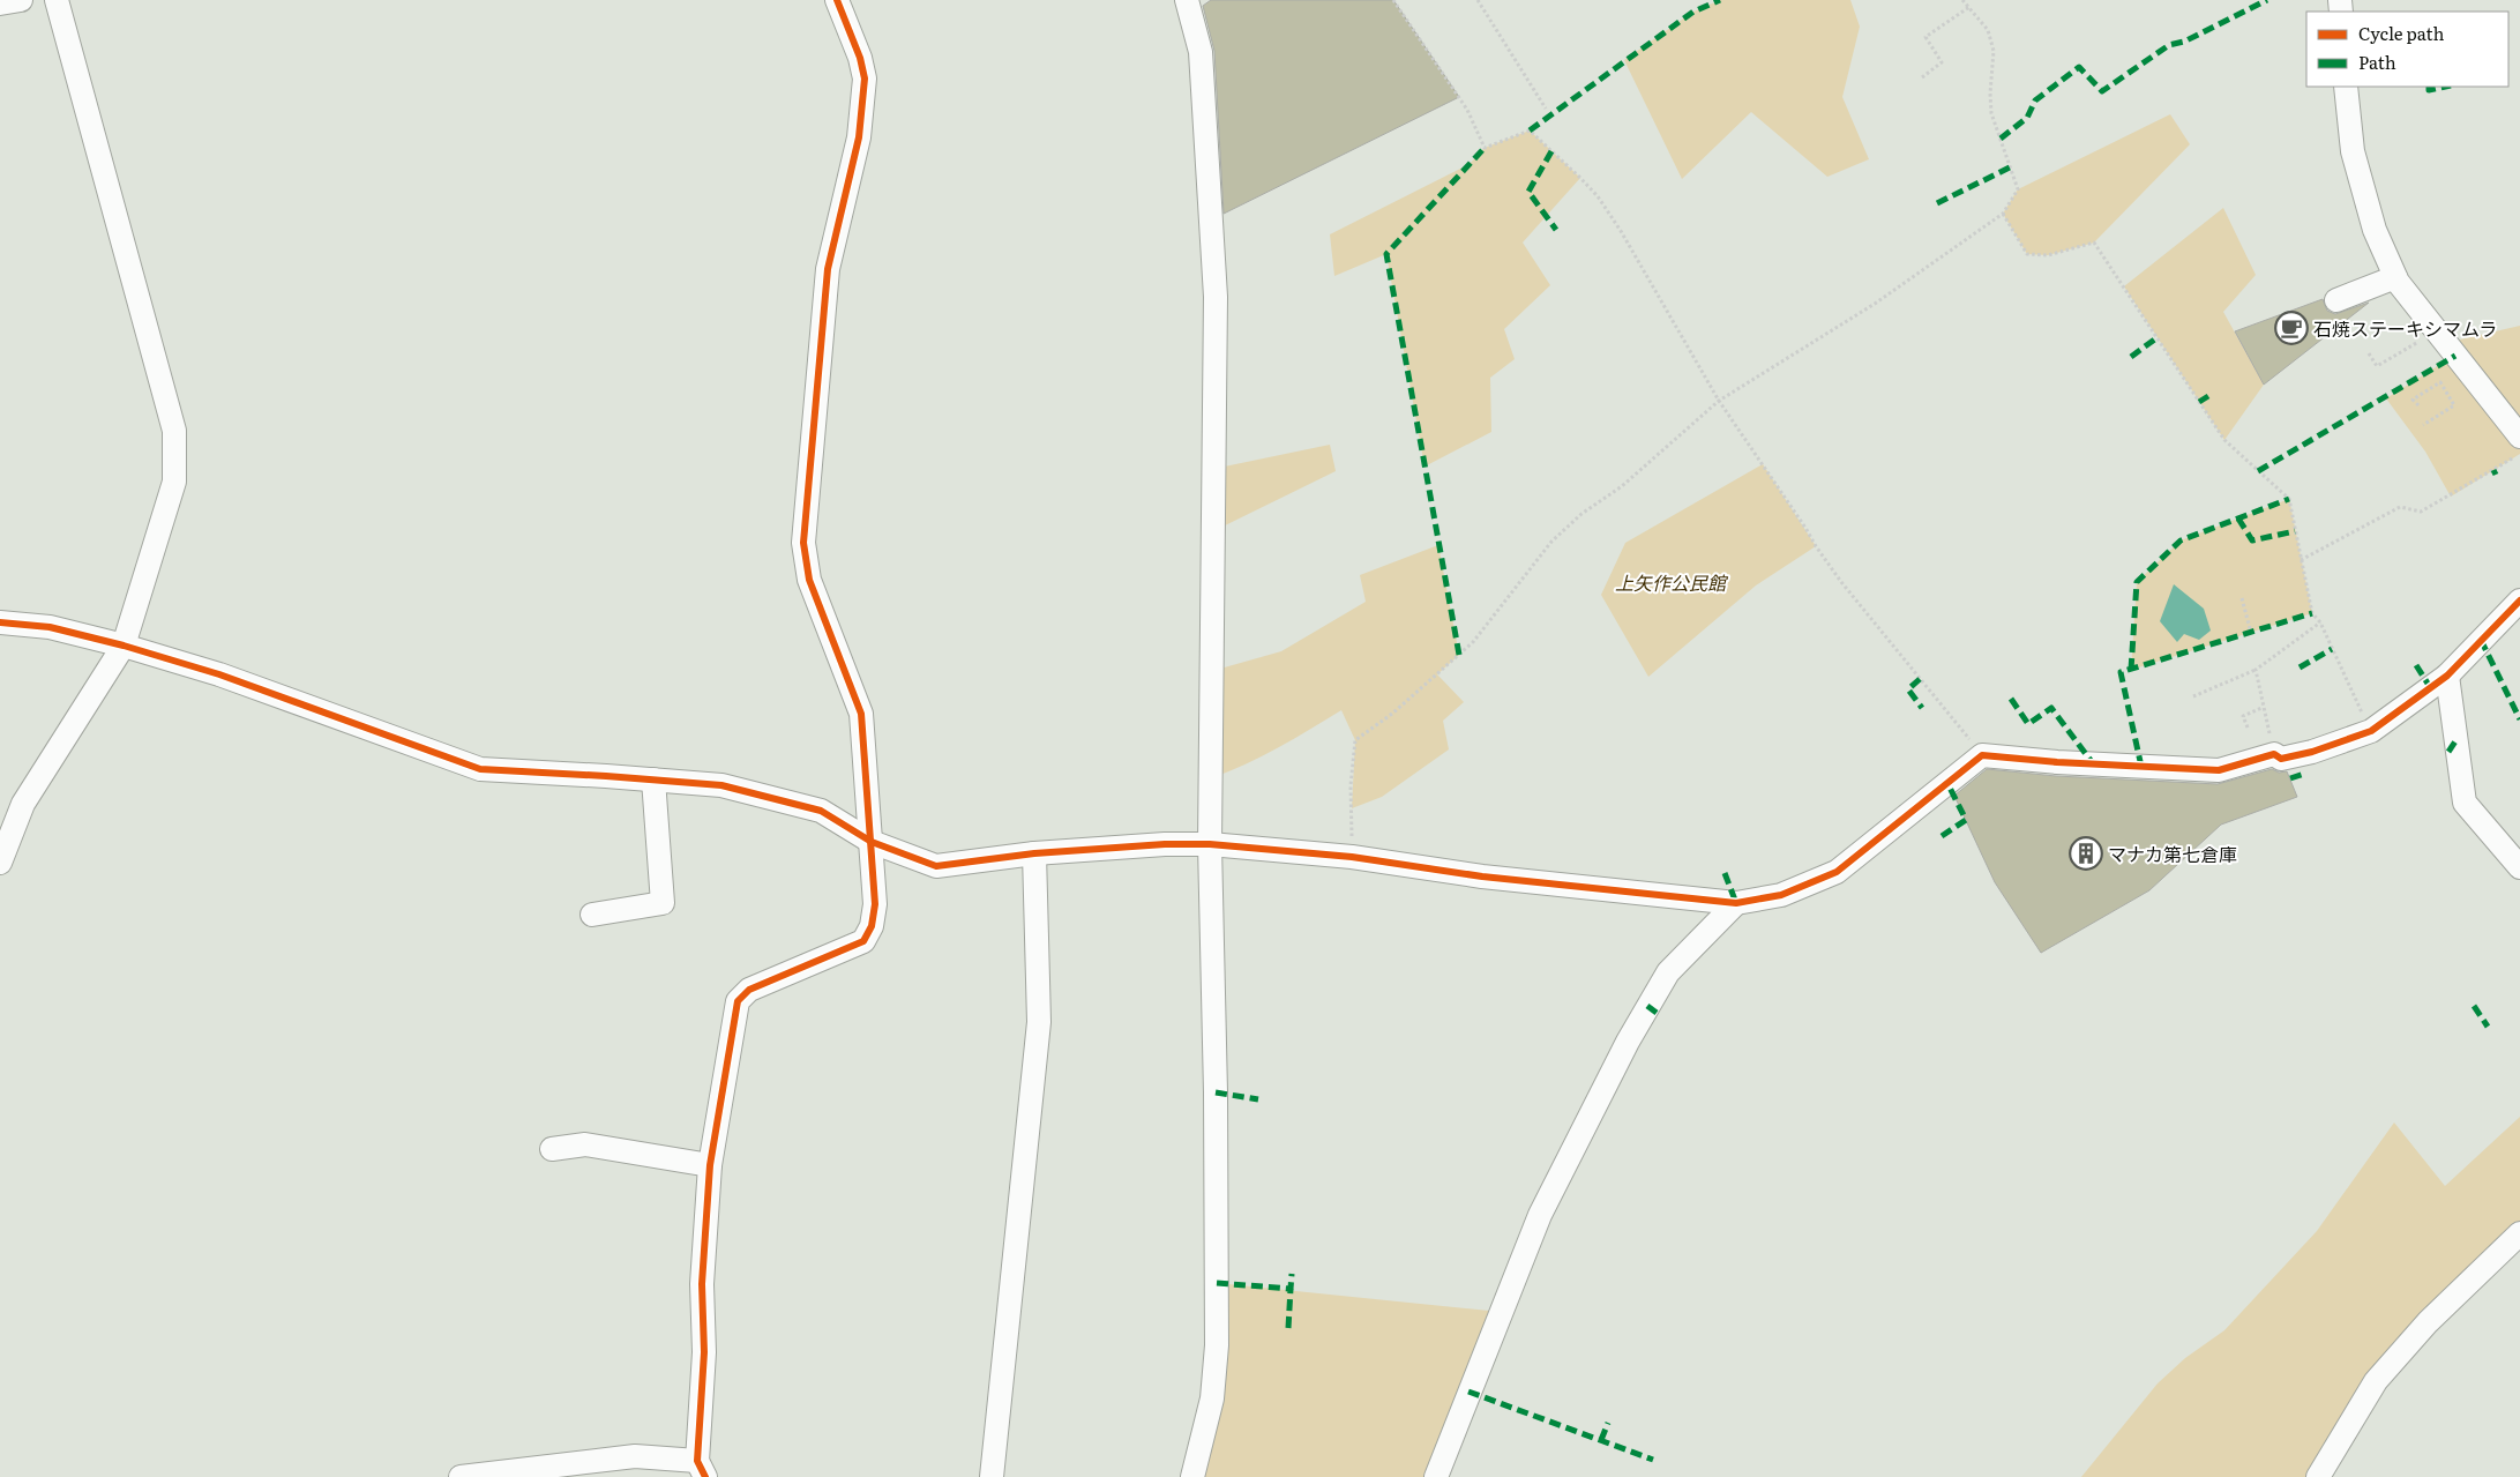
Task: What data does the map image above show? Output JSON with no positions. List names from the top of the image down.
{
  "parks": ["上矢作公民館"],
  "places": {
    "cafe": ["石焼ステーキシマムラ"],
    "building": ["マナカ第七倉庫"]
  },
  "legend": ["Cycle path", "Path"]
}
